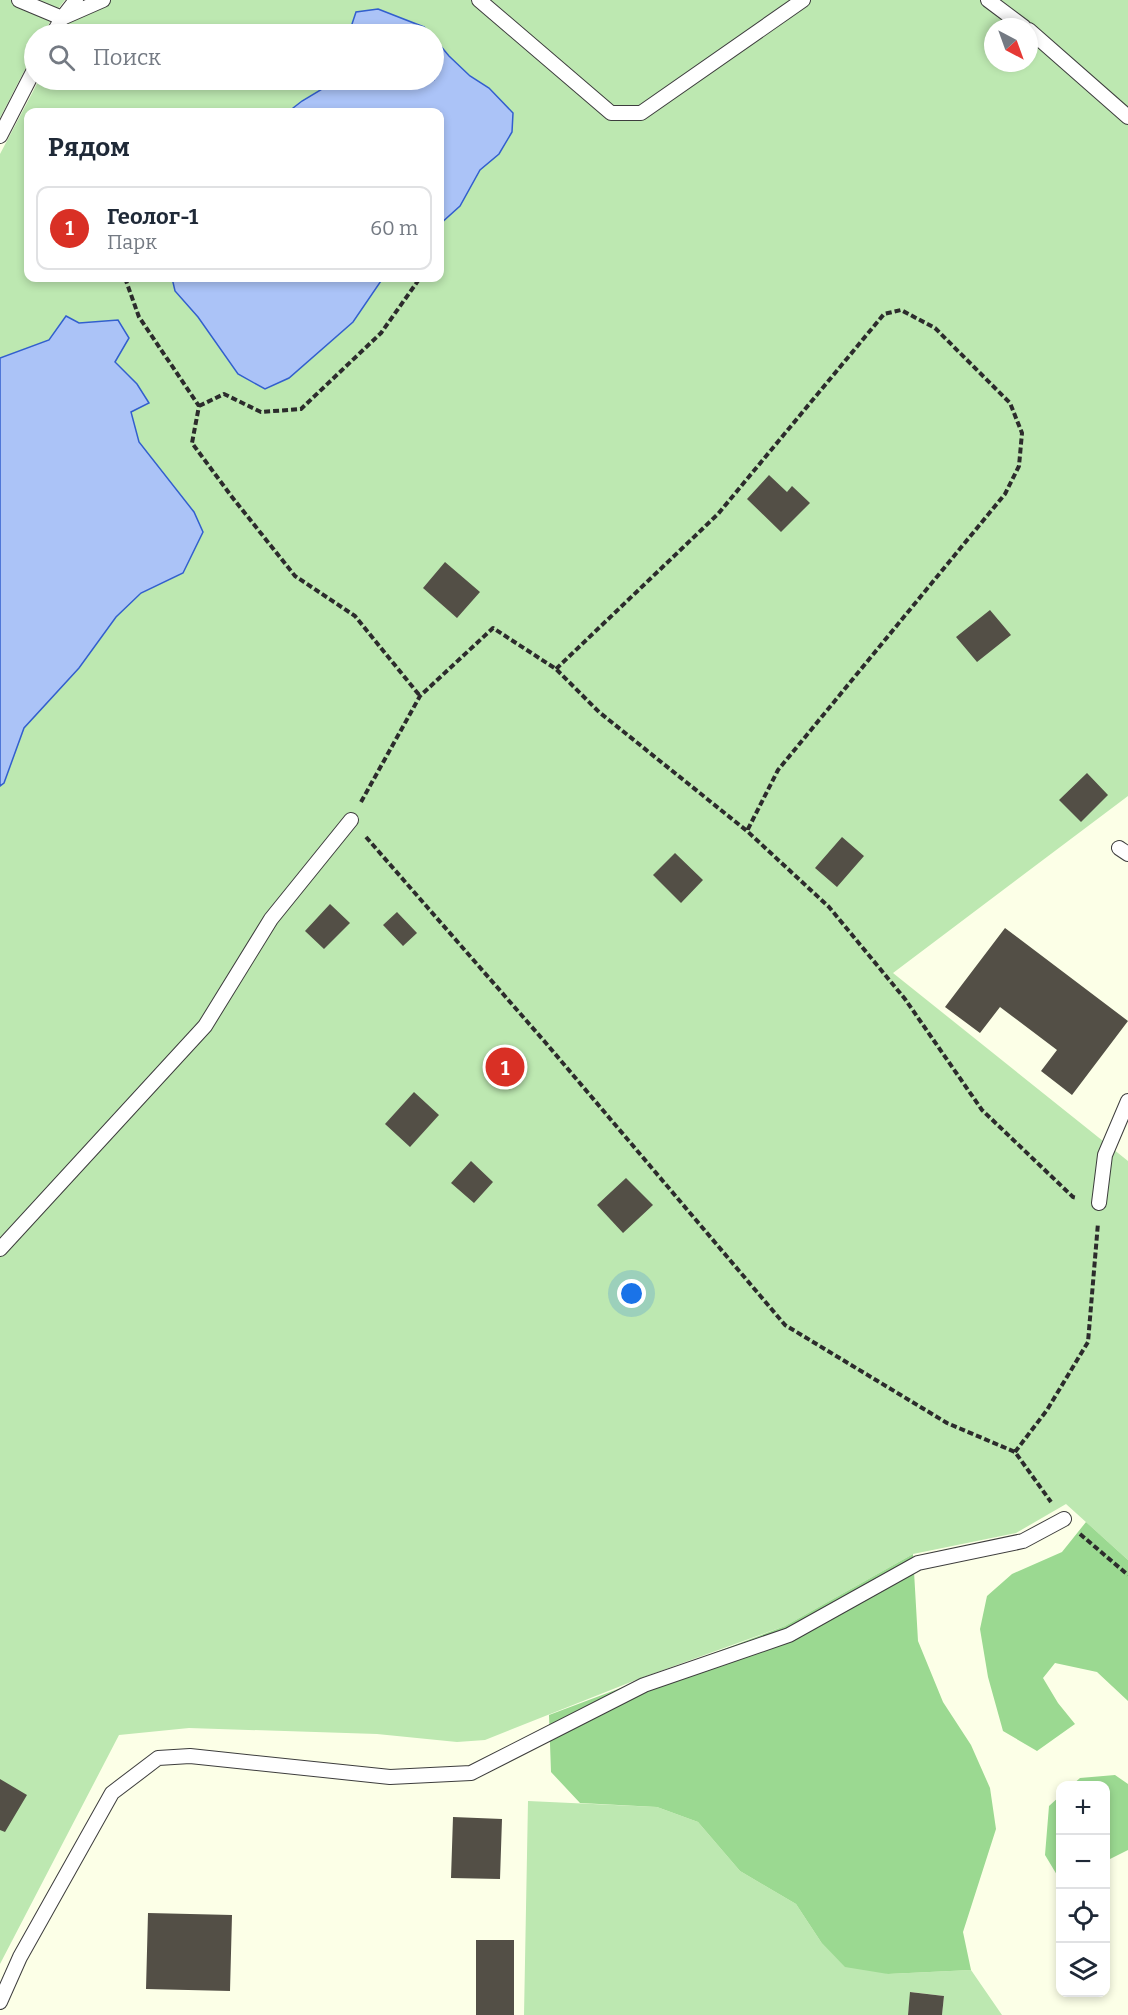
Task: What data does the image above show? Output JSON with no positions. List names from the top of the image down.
{
  "north": "bottom right",
  "page": {
    "search": "Поиск",
    "heading": "Рядом",
    "list": [
      {
        "mark": "1",
        "name": "Геолог-1",
        "note": "Парк",
        "value": "60 m"
      }
    ],
    "pins": "1",
    "map_buttons": ["+", "−"]
  }
}
